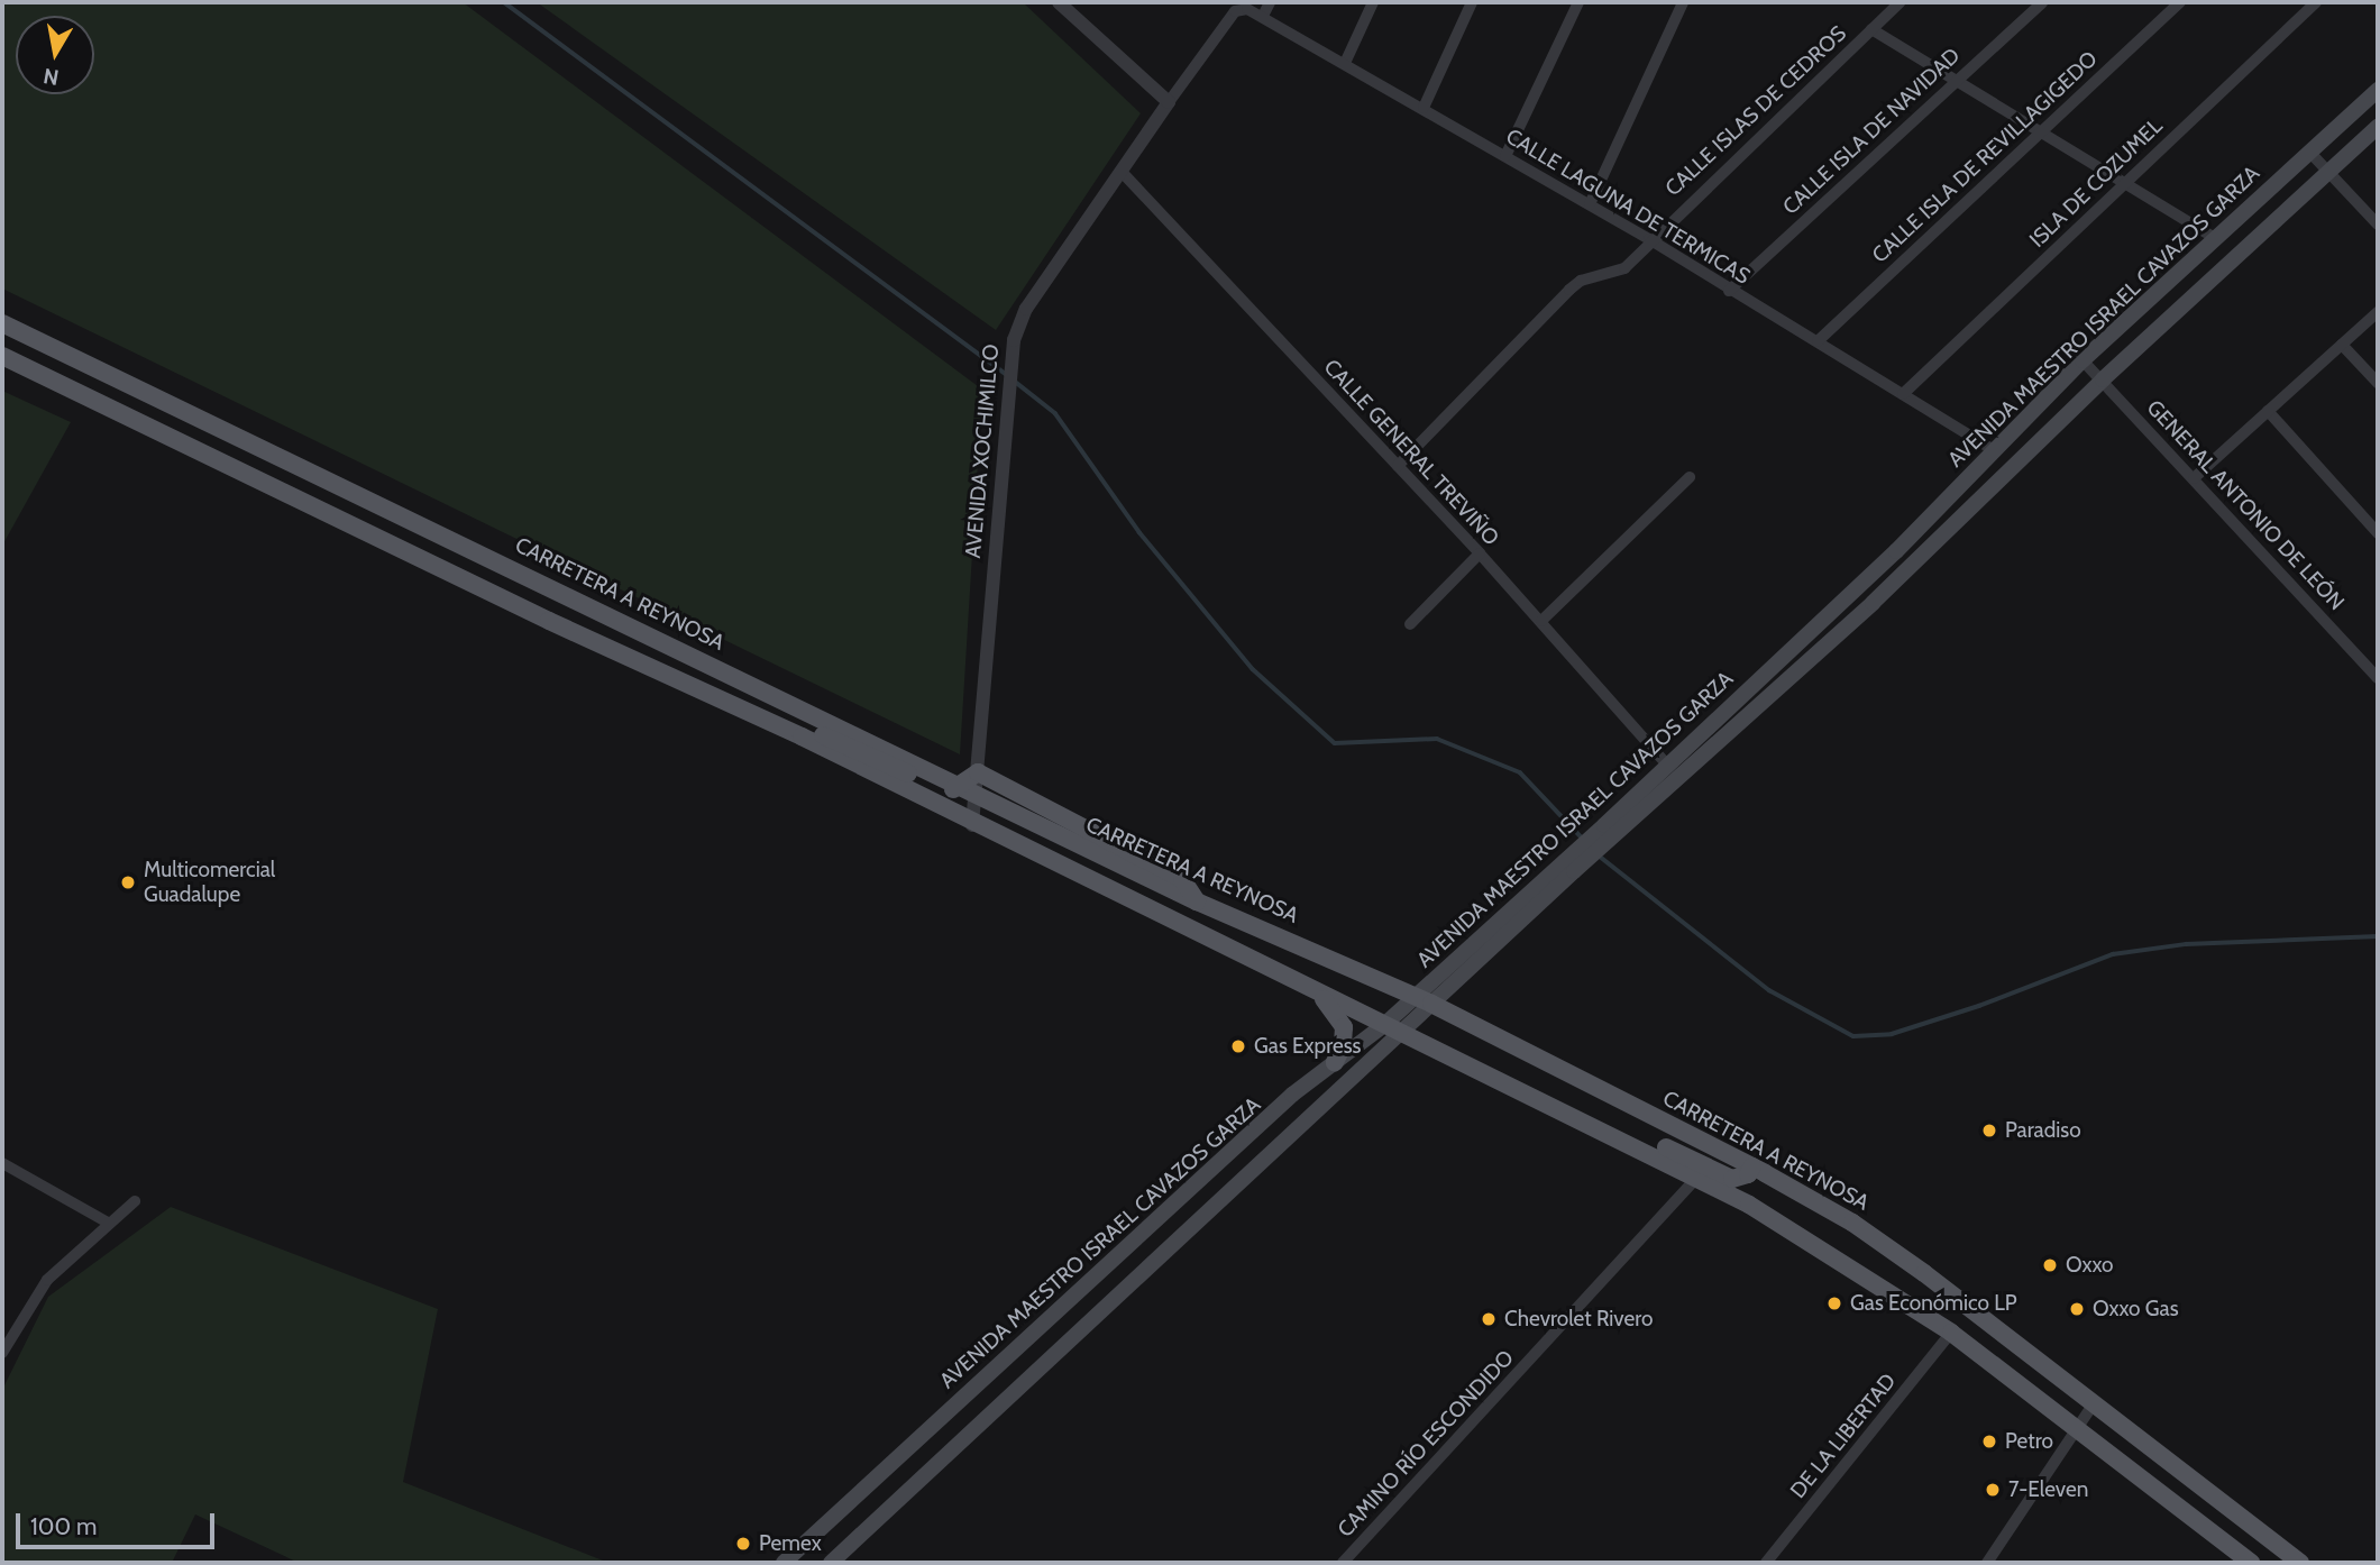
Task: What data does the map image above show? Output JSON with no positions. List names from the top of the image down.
{
  "streets": {
    "main road": ["AVENIDA MAESTRO ISRAEL CAVAZOS GARZA", "CARRETERA A REYNOSA"],
    "street": [
      "CALLE ISLAS DE CEDROS",
      "CALLE ISLA DE NAVIDAD",
      "CALLE ISLA DE REVILLAGIGEDO",
      "ISLA DE COZUMEL",
      "CALLE LAGUNA DE TERMICAS",
      "AVENIDA XOCHIMILCO",
      "CALLE GENERAL TREVIÑO",
      "GENERAL ANTONIO DE LEÓN",
      "DE LA LIBERTAD",
      "CAMINO RÍO ESCONDIDO"
    ]
  },
  "crossings": [
    ["CALLE ISLAS DE CEDROS", "CALLE LAGUNA DE TERMICAS"],
    ["CALLE ISLAS DE CEDROS", "CALLE GENERAL TREVIÑO"],
    ["CALLE ISLA DE NAVIDAD", "CALLE LAGUNA DE TERMICAS"],
    ["CALLE ISLA DE REVILLAGIGEDO", "CALLE LAGUNA DE TERMICAS"],
    ["ISLA DE COZUMEL", "CALLE LAGUNA DE TERMICAS"],
    ["CALLE LAGUNA DE TERMICAS", "AVENIDA MAESTRO ISRAEL CAVAZOS GARZA"],
    ["CALLE LAGUNA DE TERMICAS", "AVENIDA XOCHIMILCO"],
    ["AVENIDA MAESTRO ISRAEL CAVAZOS GARZA", "CALLE GENERAL TREVIÑO"],
    ["AVENIDA MAESTRO ISRAEL CAVAZOS GARZA", "GENERAL ANTONIO DE LEÓN"],
    ["AVENIDA MAESTRO ISRAEL CAVAZOS GARZA", "CARRETERA A REYNOSA"],
    ["AVENIDA XOCHIMILCO", "CALLE GENERAL TREVIÑO"]
  ],
  "places": [
    "Multicomercial Guadalupe",
    "Gas Express",
    "Paradiso",
    "Oxxo",
    "Gas Económico LP",
    "Oxxo Gas",
    "Chevrolet Rivero",
    "Petro",
    "7-Eleven",
    "Pemex"
  ],
  "scale_bar": "100 m",
  "north": "bottom"
}
